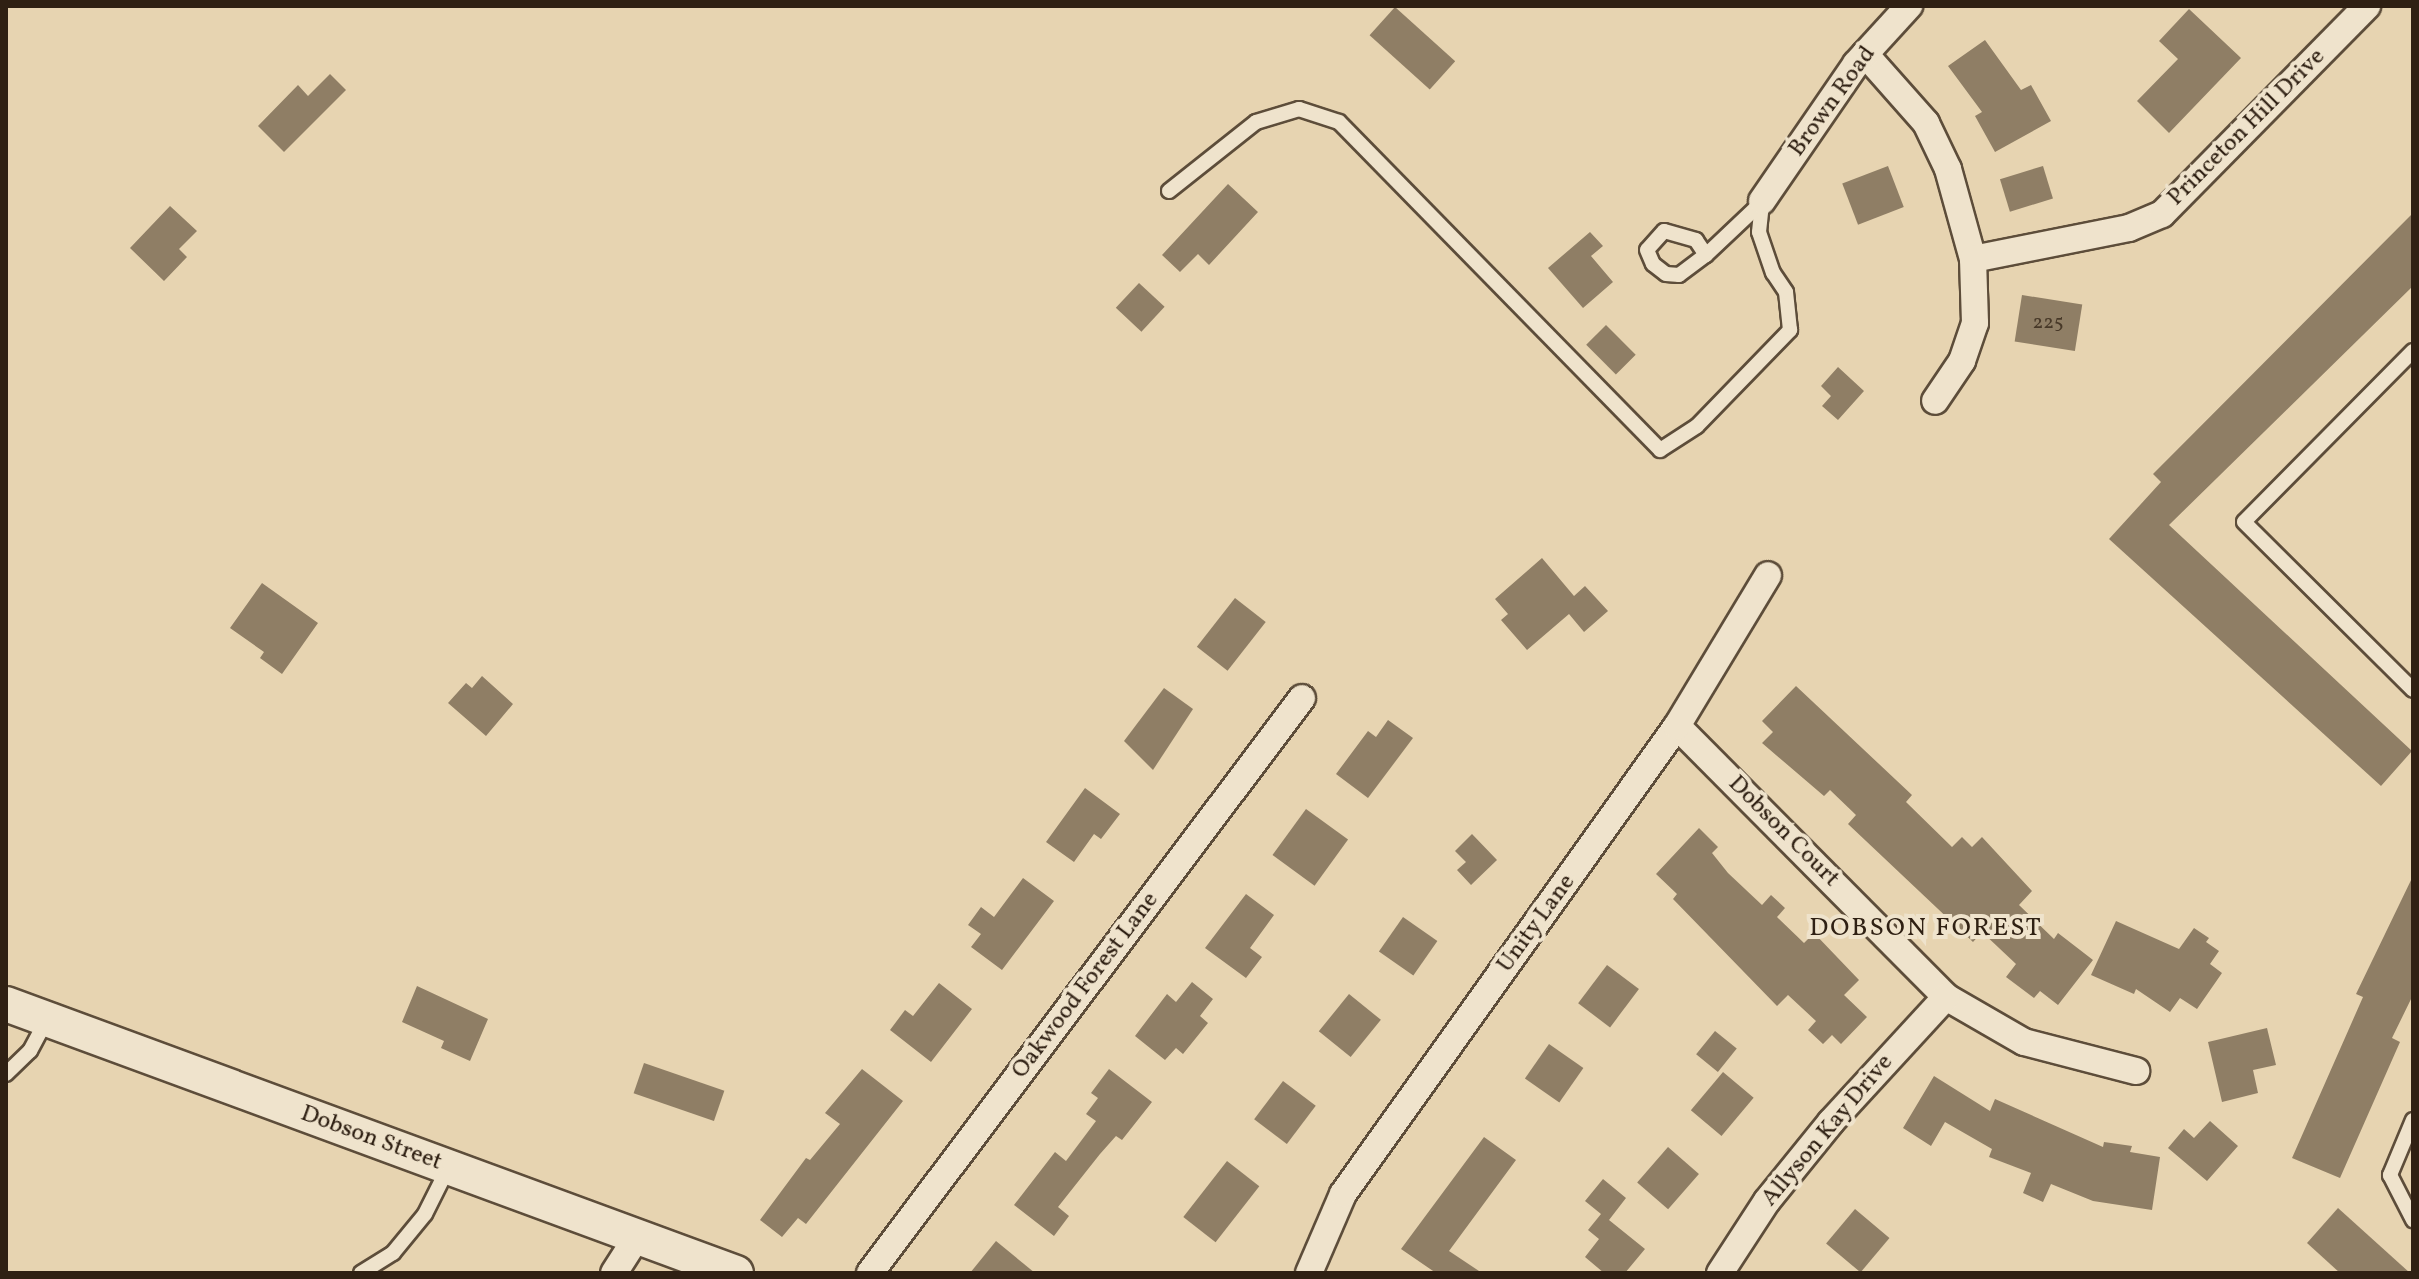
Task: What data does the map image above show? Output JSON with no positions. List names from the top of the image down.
{
  "streets": {
    "street": [
      "Brown Road",
      "Princeton Hill Drive",
      "Dobson Court",
      "Unity Lane",
      "Oakwood Forest Lane",
      "Allyson Kay Drive",
      "Dobson Street"
    ]
  },
  "crossings": [
    ["Dobson Court", "Unity Lane"],
    ["Dobson Court", "Allyson Kay Drive"]
  ],
  "districts": ["DOBSON FOREST"],
  "house_numbers": ["225"]
}
